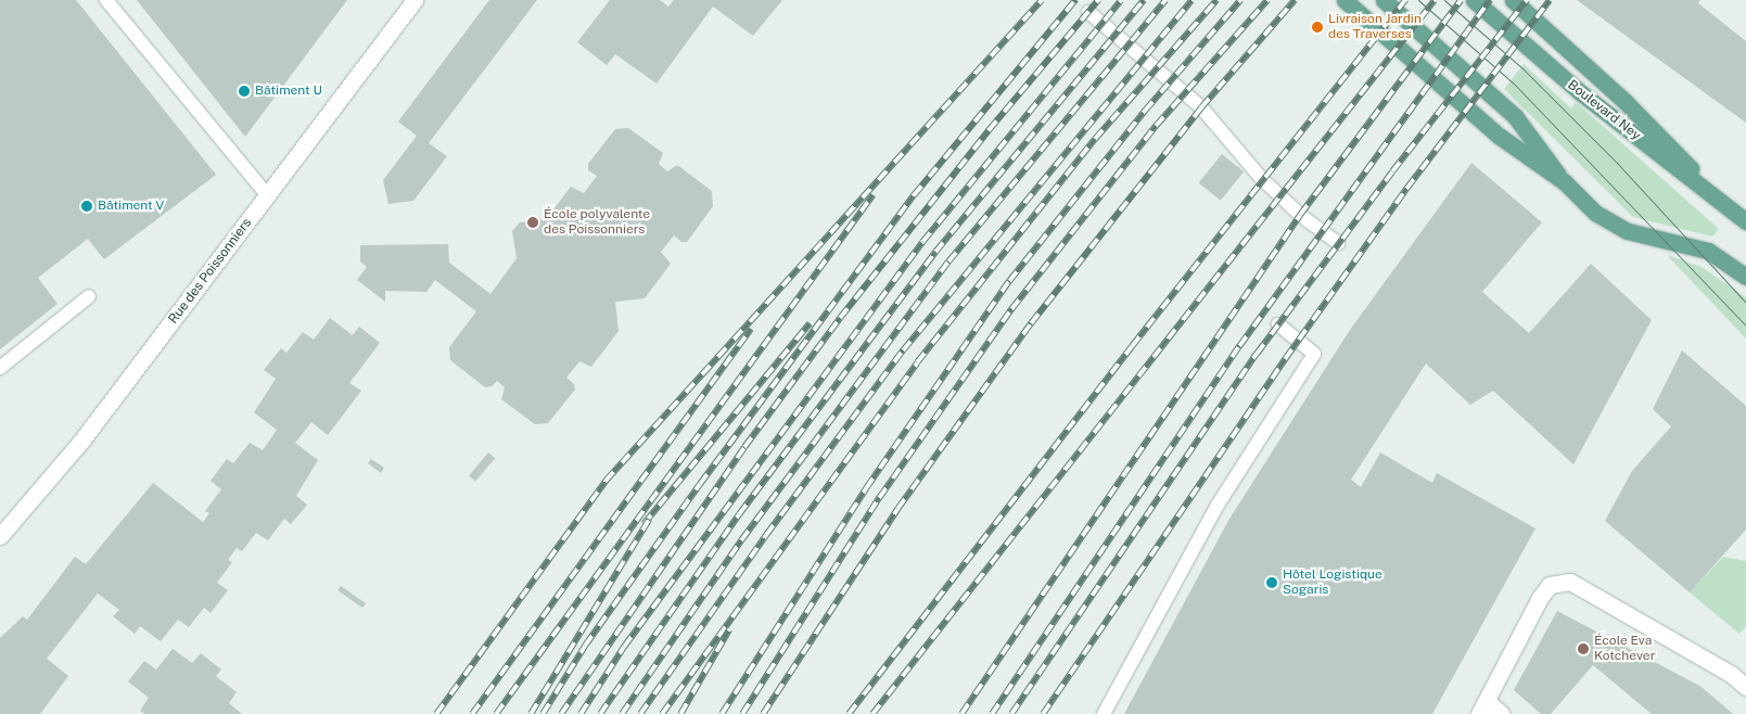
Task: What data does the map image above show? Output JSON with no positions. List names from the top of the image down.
{
  "streets": {
    "main road": ["Boulevard Ney"],
    "street": ["Rue des Poissonniers"]
  },
  "places": [
    "Livraison Jardin des Traverses",
    "Bâtiment U",
    "Bâtiment V",
    "École polyvalente des Poissonniers",
    "Hôtel Logistique Sogaris",
    "École Eva Kotchever"
  ]
}
